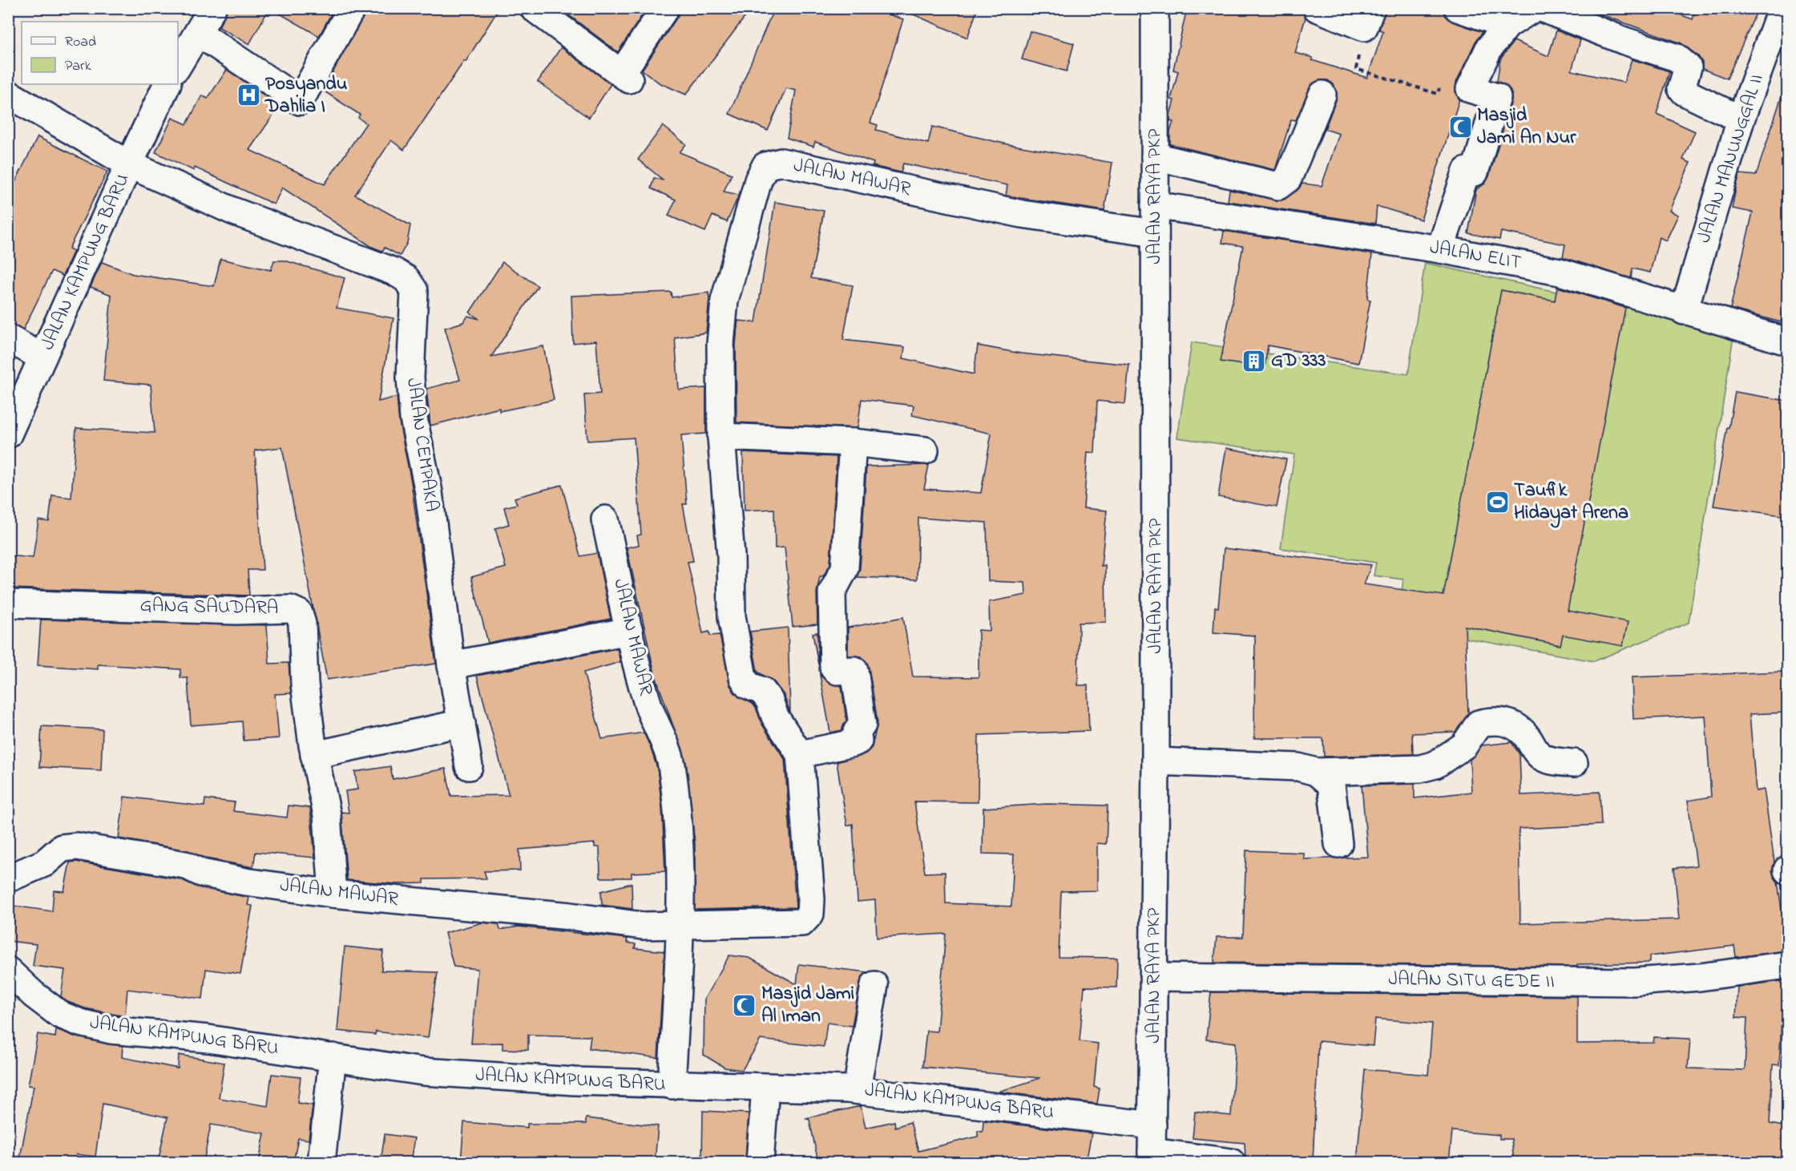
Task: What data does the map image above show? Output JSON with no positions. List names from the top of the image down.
{
  "streets": {
    "street": [
      "JALAN MANUNGGAL II",
      "JALAN MAWAR",
      "JALAN RAYA PKP",
      "JALAN ELIT",
      "JALAN KAMPUNG BARU",
      "JALAN CEMPAKA",
      "GANG SAUDARA",
      "JALAN SITU GEDE II"
    ]
  },
  "crossings": [
    ["JALAN MANUNGGAL II", "JALAN ELIT"],
    ["JALAN MAWAR", "JALAN RAYA PKP"],
    ["JALAN MAWAR", "JALAN KAMPUNG BARU"],
    ["JALAN MAWAR", "GANG SAUDARA"],
    ["JALAN RAYA PKP", "JALAN ELIT"],
    ["JALAN RAYA PKP", "JALAN KAMPUNG BARU"],
    ["JALAN RAYA PKP", "JALAN SITU GEDE II"],
    ["JALAN KAMPUNG BARU", "JALAN CEMPAKA"]
  ],
  "places": {
    "hospital": ["Posyandu Dahlia I"],
    "mosque": ["Masjid Jami An Nur", "Masjid Jami Al Iman"],
    "building": ["GD 333"],
    "sports": ["Taufik Hidayat Arena"]
  },
  "legend": ["Road", "Park"]
}
